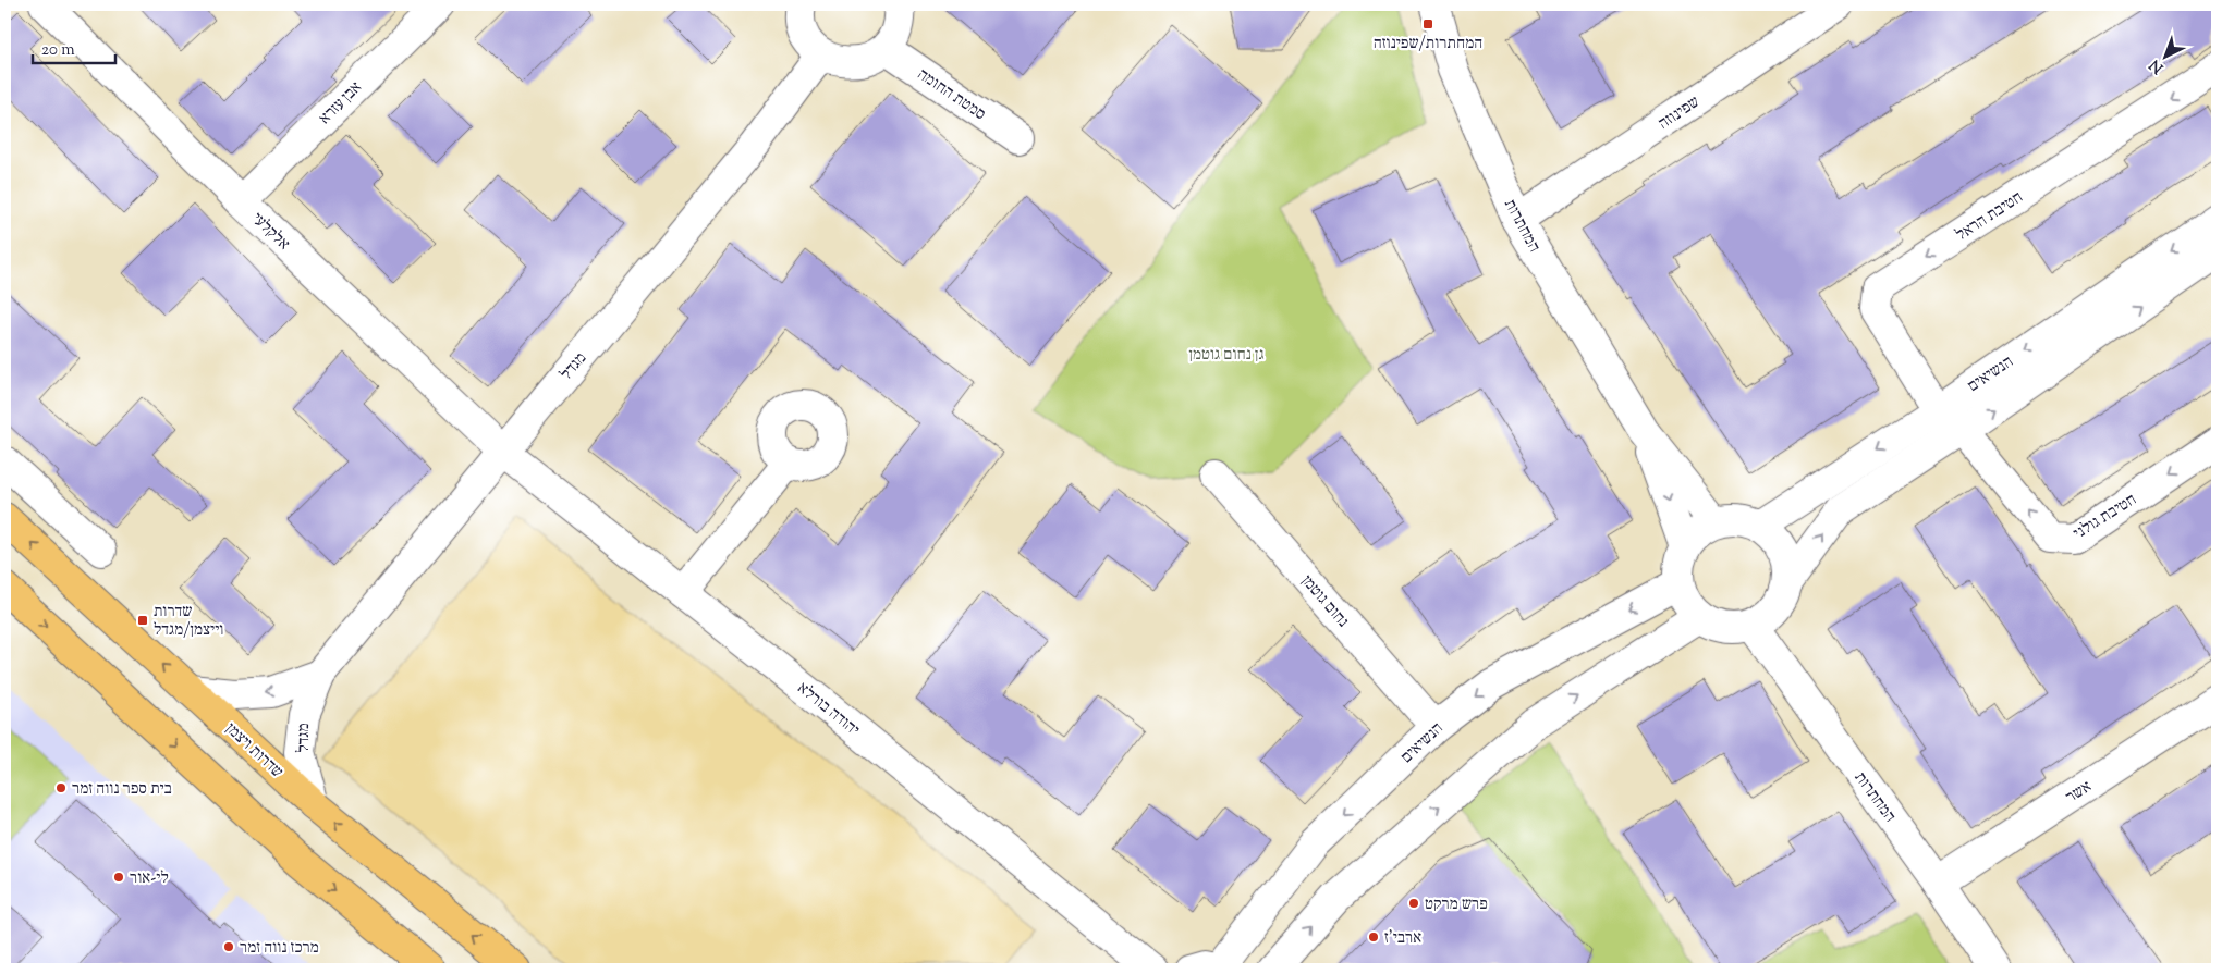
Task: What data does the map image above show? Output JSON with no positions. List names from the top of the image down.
{
  "streets": {
    "main road": ["שדרות ויצמן"],
    "street": [
      "סמטת החומה",
      "אבן עזרא",
      "שפינוזה",
      "חטיבת הראל",
      "המחתרות",
      "אלקלעי",
      "מגדל",
      "הנשיאים",
      "חטיבת גולני",
      "נחום גוטמן",
      "יהודה בורלא",
      "אשר"
    ]
  },
  "crossings": [
    ["אבן עזרא", "אלקלעי"],
    ["שפינוזה", "המחתרות"],
    ["חטיבת הראל", "הנשיאים"],
    ["המחתרות", "הנשיאים"],
    ["המחתרות", "אשר"],
    ["אלקלעי", "מגדל"],
    ["אלקלעי", "יהודה בורלא"],
    ["מגדל", "יהודה בורלא"],
    ["מגדל", "שדרות ויצמן"],
    ["הנשיאים", "חטיבת גולני"],
    ["הנשיאים", "נחום גוטמן"]
  ],
  "one_way": ["חטיבת הראל"],
  "parks": ["גן נחום גוטמן"],
  "places": {
    "transit": ["המחתרות/שפינוזה", "שדרות וייצמן/מגדל"],
    "other": [
      "בית ספר נווה זמר",
      "לי-אור",
      "פרש מרקט",
      "ארבי'ז",
      "מרכז נווה זמר"
    ]
  },
  "scale_bar": "20 m",
  "north": "bottom left"
}
